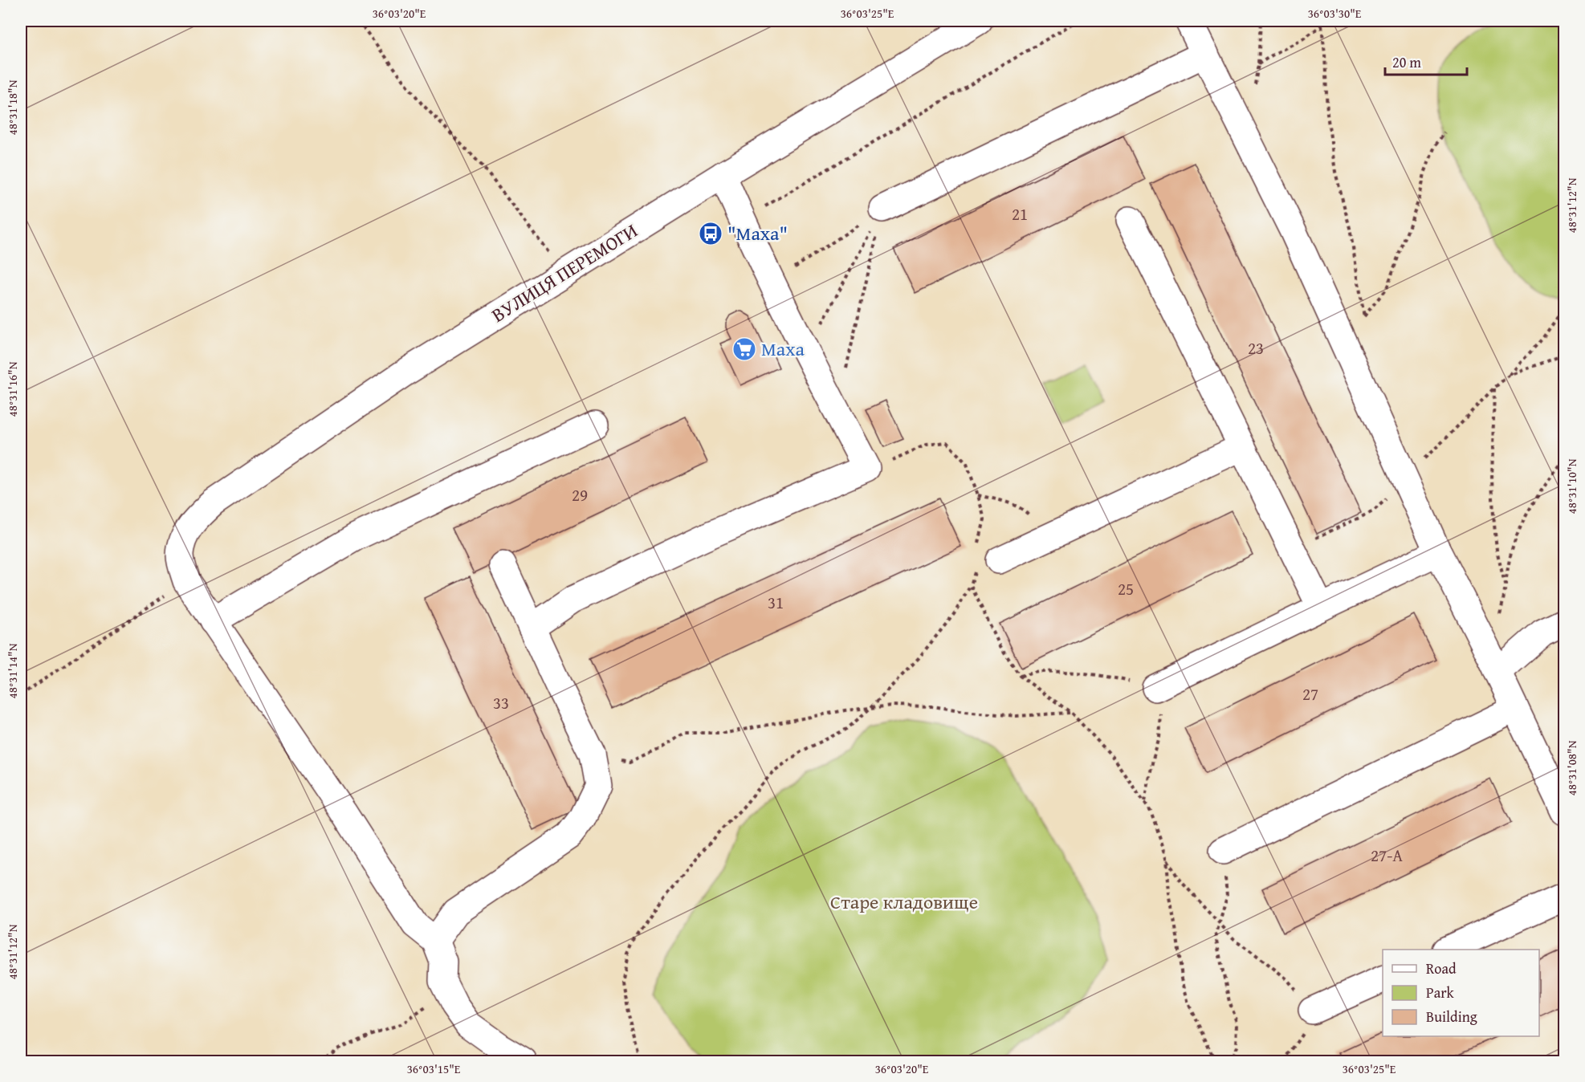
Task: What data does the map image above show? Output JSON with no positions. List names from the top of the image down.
{
  "streets": {
    "street": ["ВУЛИЦЯ ПЕРЕМОГИ"]
  },
  "parks": ["Старе кладовище"],
  "places": {
    "bus stop": ["\"Маха\""],
    "supermarket": ["Маха"]
  },
  "house_numbers": [
    "21",
    "23",
    "29",
    "25",
    "31",
    "27",
    "33",
    "27-А"
  ],
  "legend": ["Road", "Park", "Building"],
  "scale_bar": "20 m",
  "coordinates": [
    "36°03'20\"E",
    "36°03'25\"E",
    "36°03'30\"E",
    "48°31'18\"N",
    "48°31'12\"N",
    "48°31'16\"N",
    "48°31'10\"N",
    "48°31'14\"N",
    "48°31'08\"N",
    "36°03'15\"E"
  ]
}
